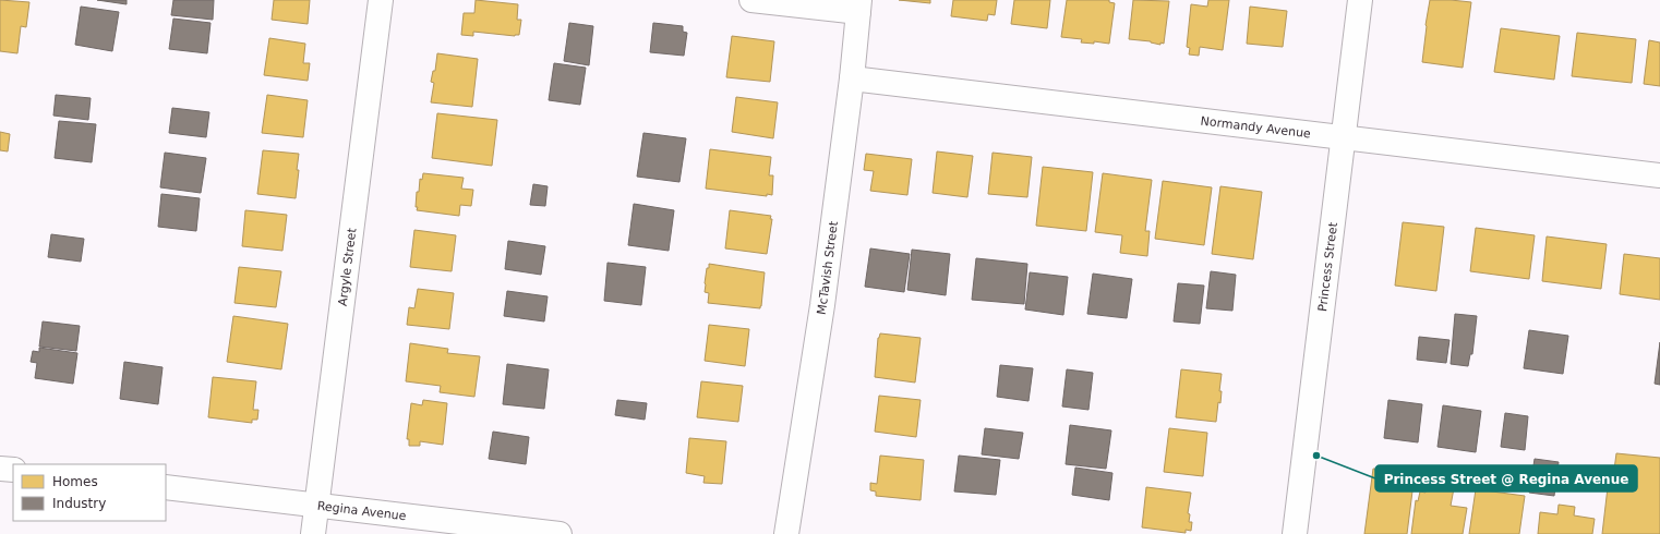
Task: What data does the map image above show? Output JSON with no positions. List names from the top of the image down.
{
  "streets": {
    "street": [
      "Normandy Avenue",
      "Argyle Street",
      "McTavish Street",
      "Princess Street",
      "Regina Avenue"
    ]
  },
  "crossings": [
    ["Normandy Avenue", "McTavish Street"],
    ["Normandy Avenue", "Princess Street"],
    ["Argyle Street", "Regina Avenue"]
  ],
  "places": ["Princess Street @ Regina Avenue"],
  "legend": ["Homes", "Industry"]
}
